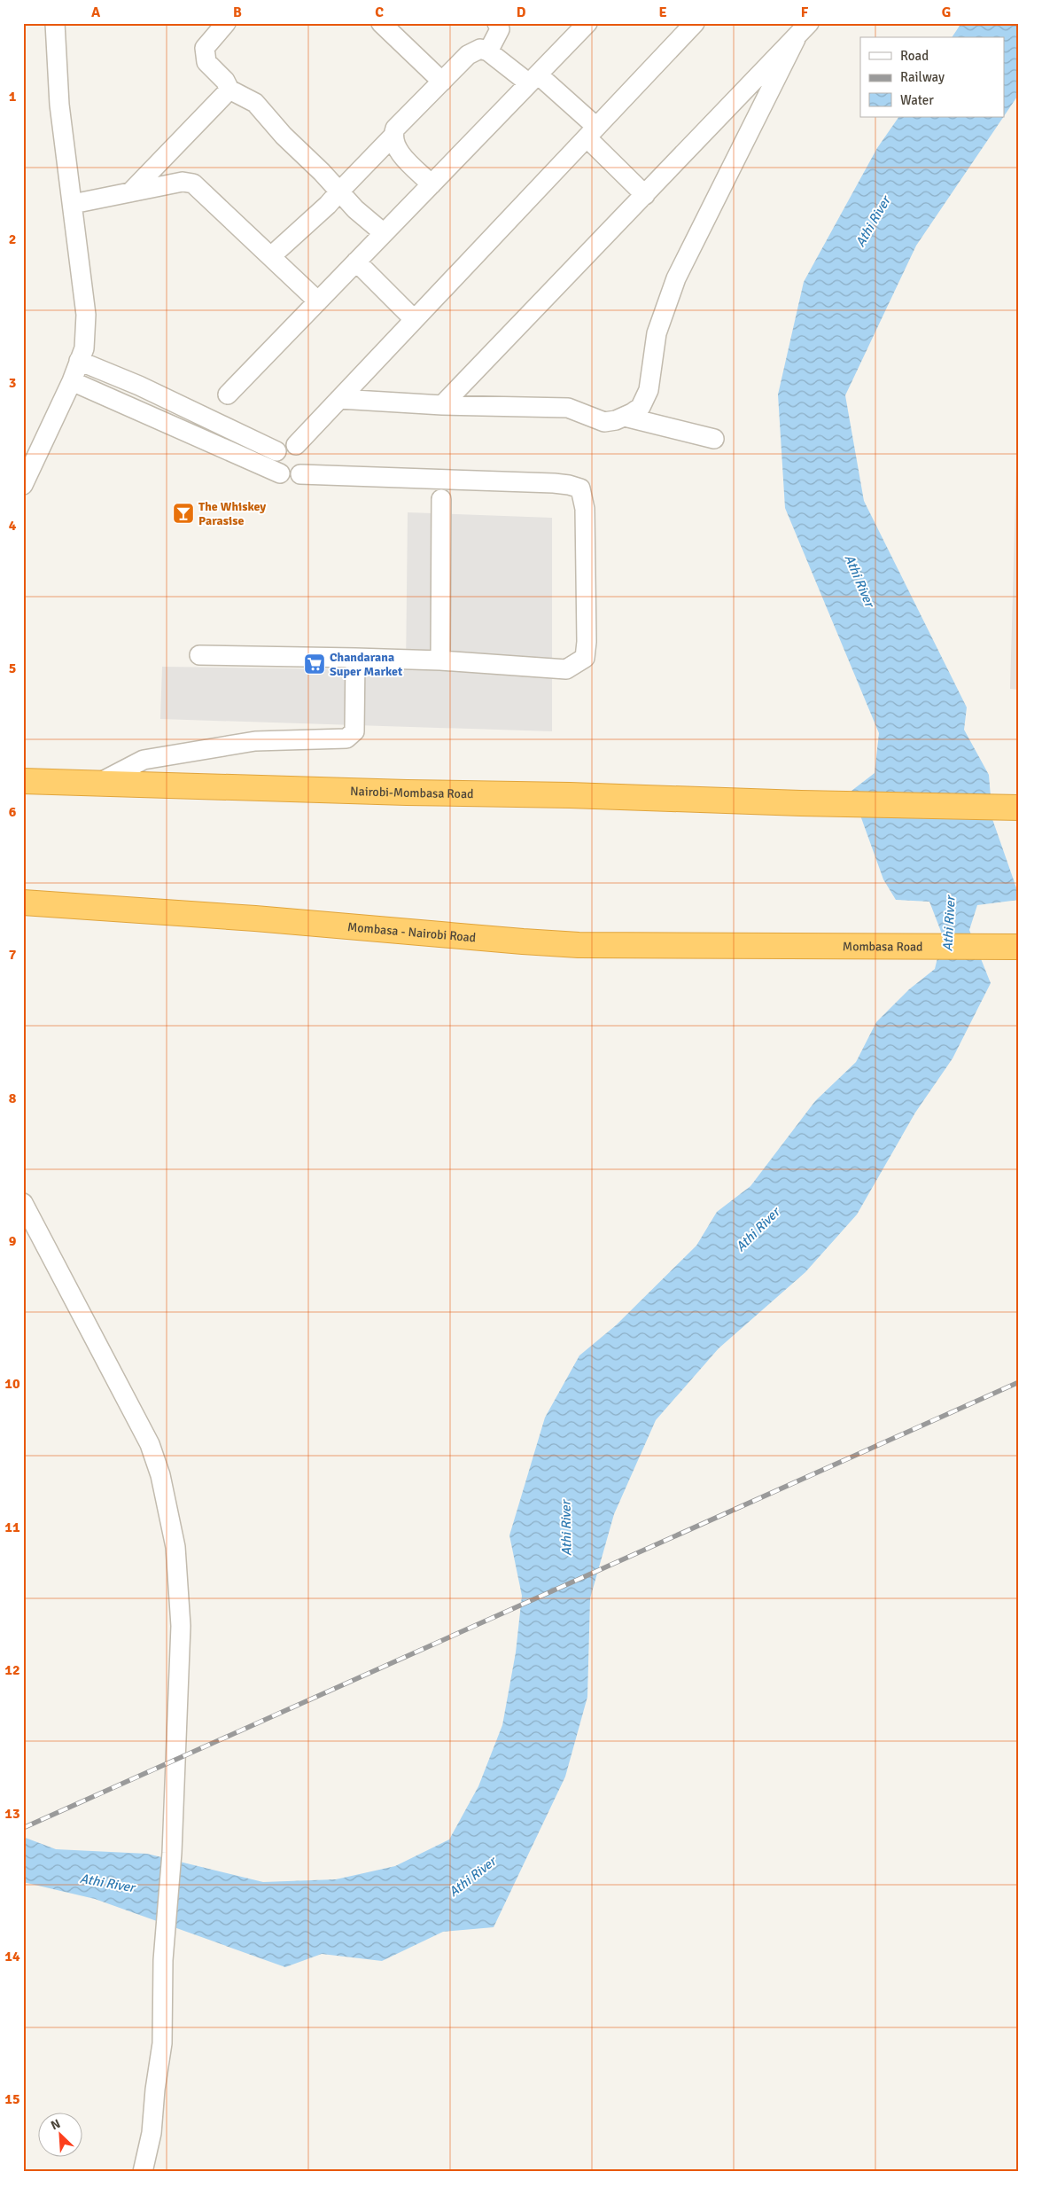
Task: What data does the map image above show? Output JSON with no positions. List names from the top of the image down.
{
  "streets": {
    "highway": ["Nairobi-Mombasa Road", "Mombasa - Nairobi Road", "Mombasa Road"]
  },
  "crossings": [
    ["Mombasa - Nairobi Road", "Mombasa Road"]
  ],
  "water": ["Athi River"],
  "places": {
    "bar": ["The Whiskey Parasise"],
    "supermarket": ["Chandarana Super Market"]
  },
  "legend": ["Road", "Railway", "Water"],
  "north": "top left",
  "grid": {
    "columns": [
      "A",
      "B",
      "C",
      "D",
      "E",
      "F",
      "G"
    ],
    "rows": [
      "1",
      "2",
      "3",
      "4",
      "5",
      "6",
      "7",
      "8",
      "9",
      "10",
      "11",
      "12",
      "13",
      "14",
      "15"
    ]
  }
}
